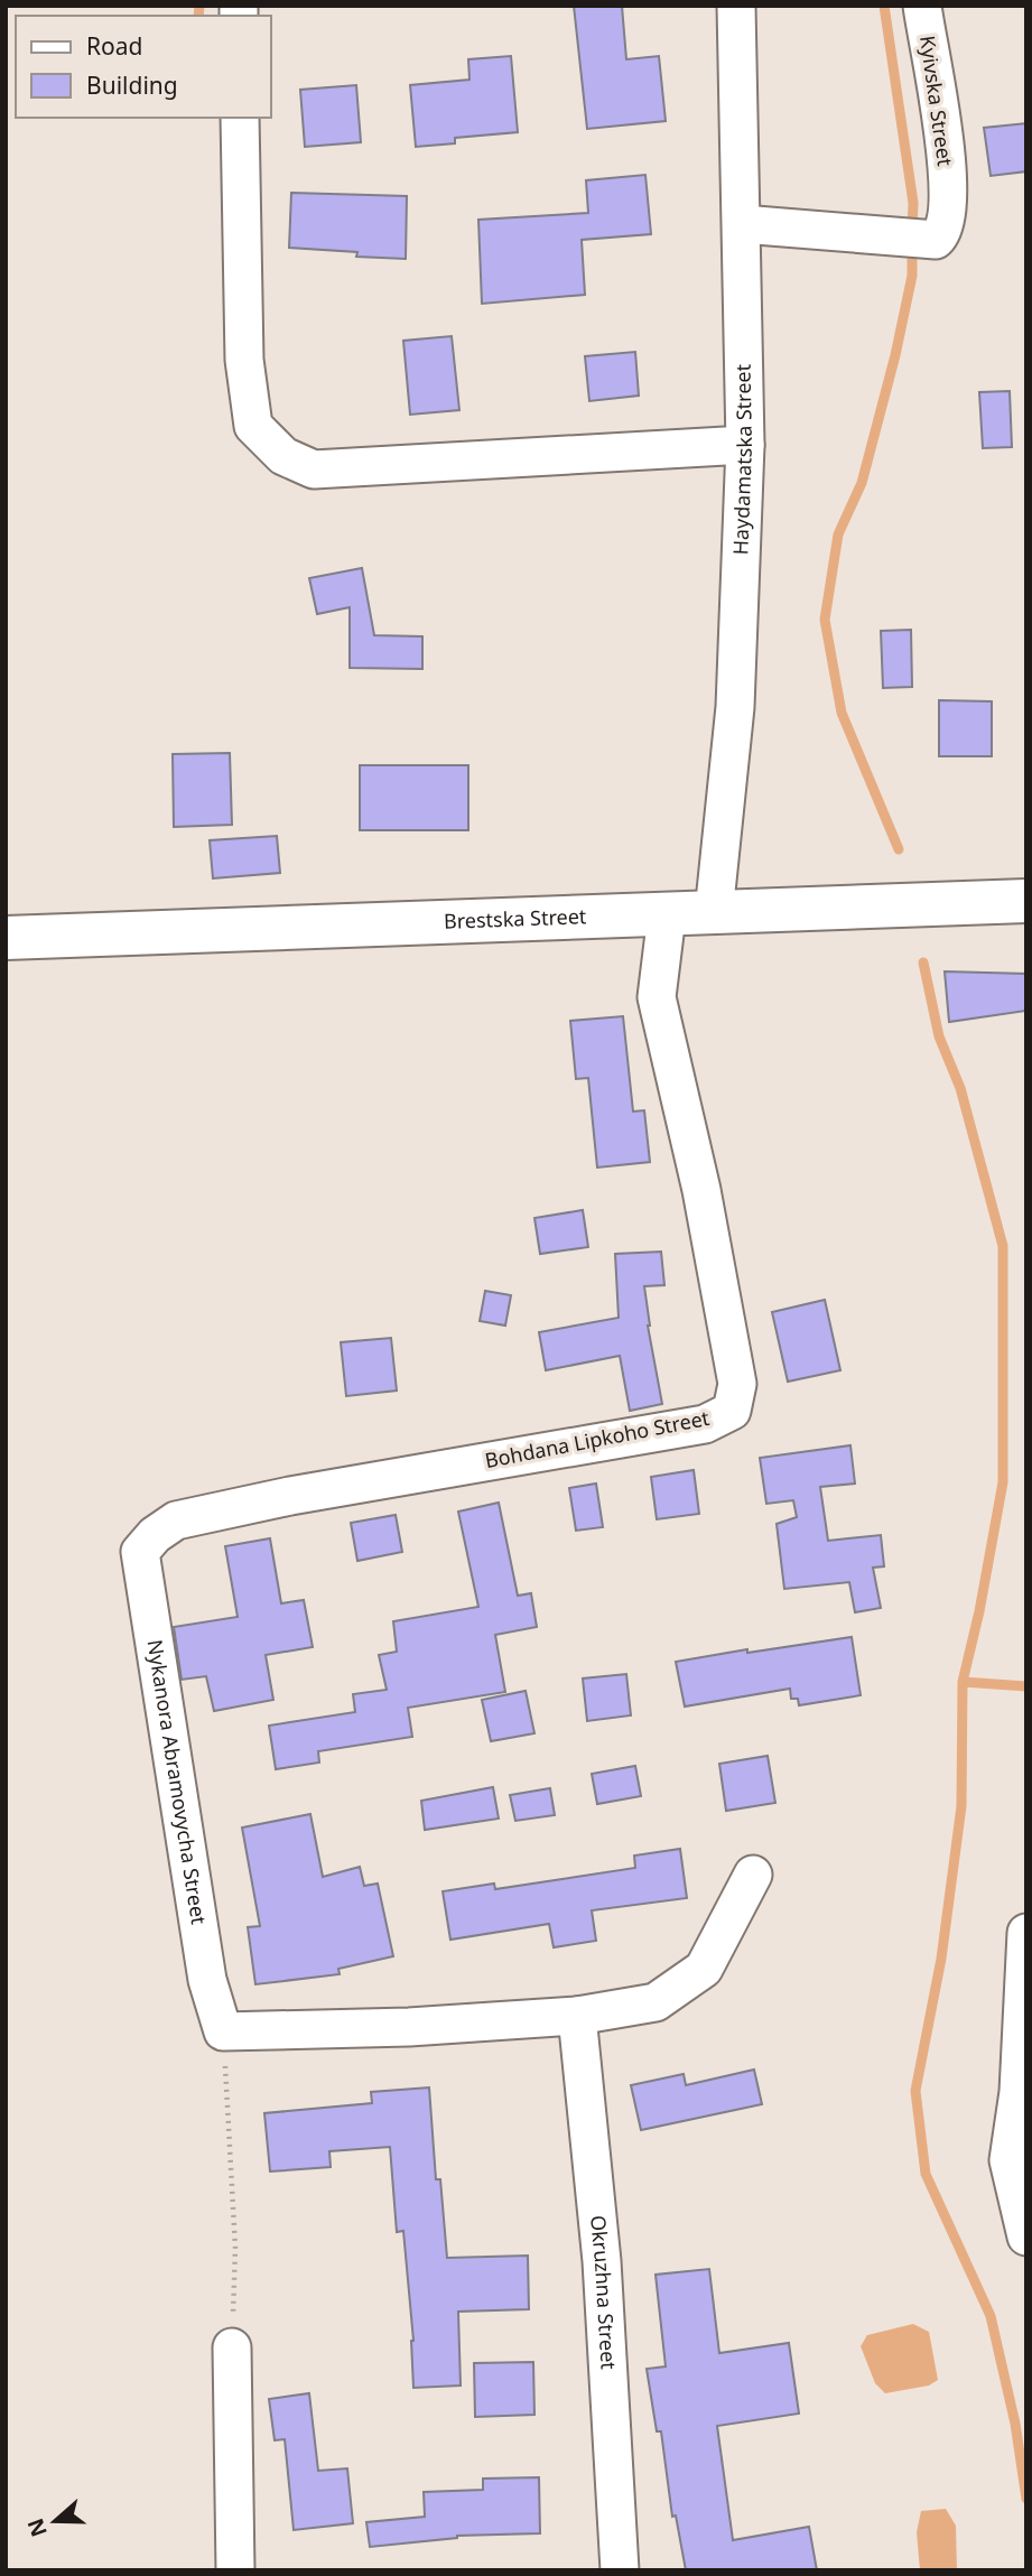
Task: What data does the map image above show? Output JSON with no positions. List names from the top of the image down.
{
  "streets": {
    "main road": ["Brestska Street"],
    "street": [
      "Kyivska Street",
      "Haydamatska Street",
      "Bohdana Lipkoho Street",
      "Nykanora Abramovycha Street",
      "Okruzhna Street"
    ]
  },
  "crossings": [
    ["Kyivska Street", "Haydamatska Street"],
    ["Haydamatska Street", "Brestska Street"],
    ["Brestska Street", "Bohdana Lipkoho Street"],
    ["Bohdana Lipkoho Street", "Nykanora Abramovycha Street"]
  ],
  "legend": ["Road", "Building"],
  "north": "left"
}
